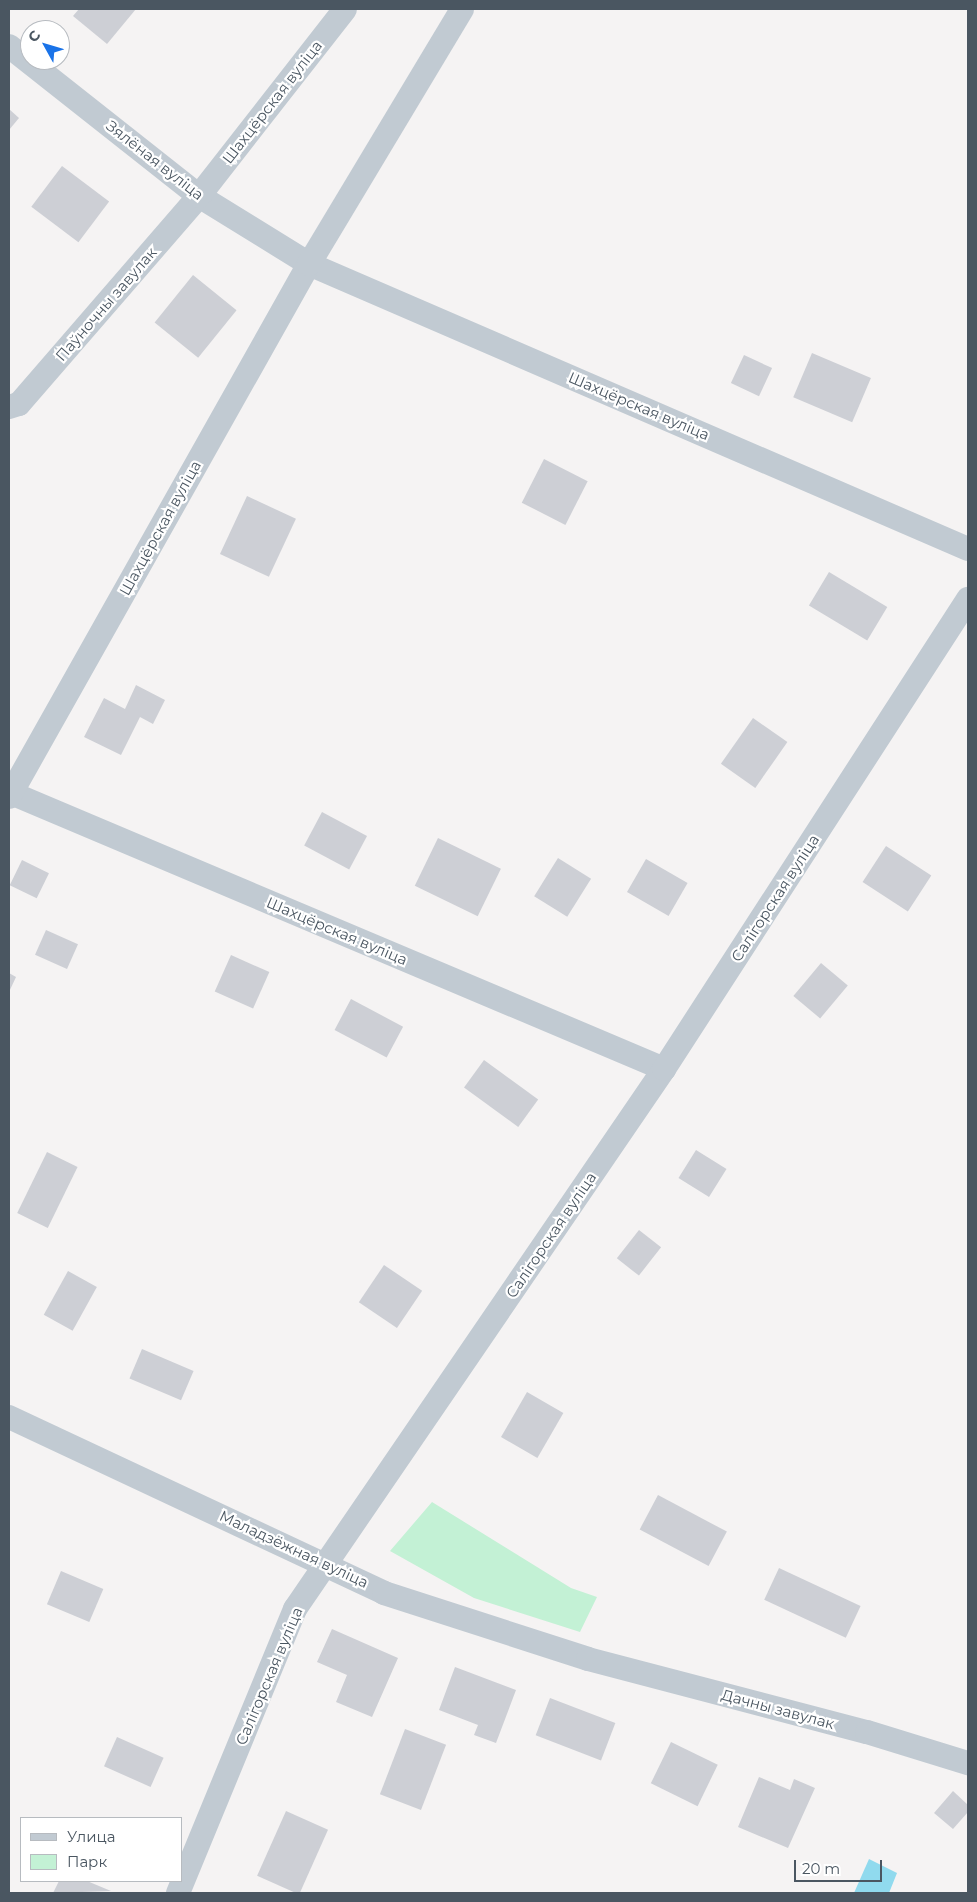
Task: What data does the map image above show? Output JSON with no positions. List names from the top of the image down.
{
  "streets": {
    "street": [
      "Шахцёрская вуліца",
      "Зялёная вуліца",
      "Паўночны завулак",
      "Салігорская вуліца",
      "Маладзёжная вуліца",
      "Дачны завулак"
    ]
  },
  "crossings": [
    ["Шахцёрская вуліца", "Зялёная вуліца"],
    ["Шахцёрская вуліца", "Паўночны завулак"],
    ["Шахцёрская вуліца", "Салігорская вуліца"],
    ["Зялёная вуліца", "Паўночны завулак"],
    ["Салігорская вуліца", "Маладзёжная вуліца"],
    ["Маладзёжная вуліца", "Дачны завулак"]
  ],
  "legend": ["Улица", "Парк"],
  "scale_bar": "20 m",
  "north": "top left"
}
